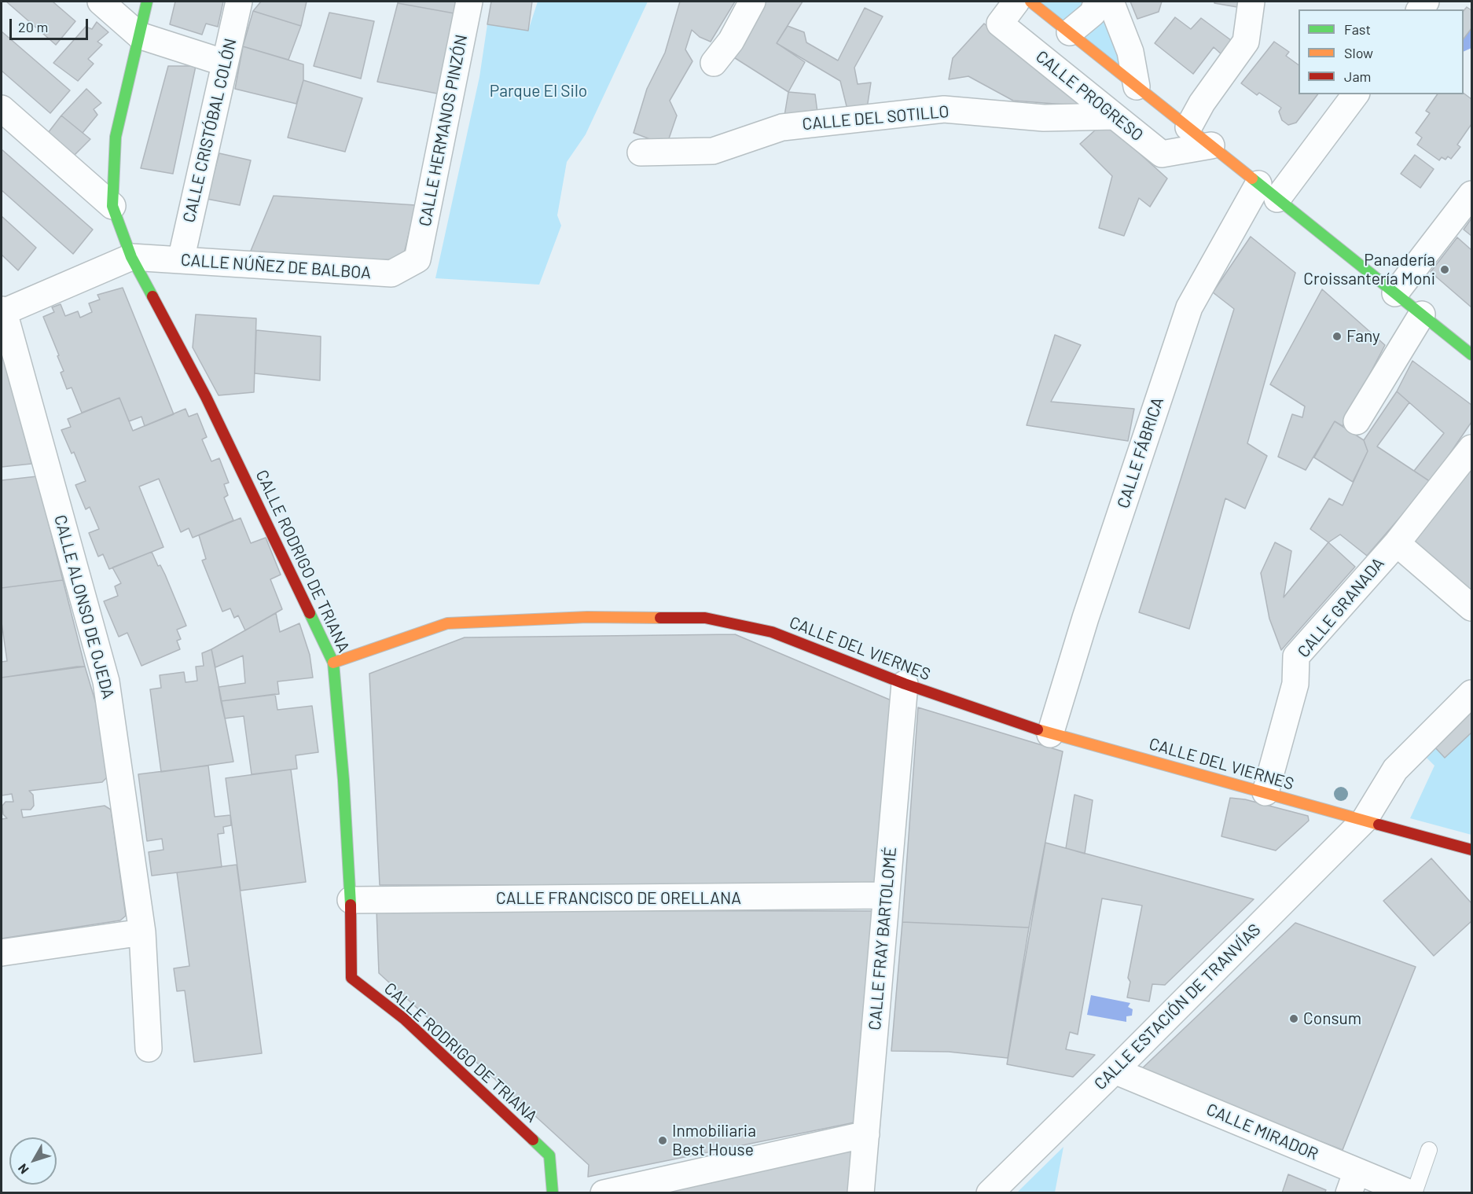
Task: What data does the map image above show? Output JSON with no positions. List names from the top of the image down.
{
  "streets": {
    "street": [
      "CALLE PROGRESO",
      "CALLE DEL SOTILLO",
      "CALLE CRISTÓBAL COLÓN",
      "CALLE HERMANOS PINZÓN",
      "CALLE NÚÑEZ DE BALBOA",
      "CALLE FÁBRICA",
      "CALLE RODRIGO DE TRIANA",
      "CALLE ALONSO DE OJEDA",
      "CALLE GRANADA",
      "CALLE DEL VIERNES",
      "CALLE FRANCISCO DE ORELLANA",
      "CALLE FRAY BARTOLOMÉ",
      "CALLE ESTACIÓN DE TRANVÍAS",
      "CALLE MIRADOR"
    ]
  },
  "crossings": [
    ["CALLE PROGRESO", "CALLE DEL SOTILLO"],
    ["CALLE CRISTÓBAL COLÓN", "CALLE NÚÑEZ DE BALBOA"],
    ["CALLE HERMANOS PINZÓN", "CALLE NÚÑEZ DE BALBOA"],
    ["CALLE NÚÑEZ DE BALBOA", "CALLE RODRIGO DE TRIANA"],
    ["CALLE FÁBRICA", "CALLE DEL VIERNES"],
    ["CALLE RODRIGO DE TRIANA", "CALLE DEL VIERNES"],
    ["CALLE RODRIGO DE TRIANA", "CALLE FRANCISCO DE ORELLANA"],
    ["CALLE GRANADA", "CALLE DEL VIERNES"],
    ["CALLE DEL VIERNES", "CALLE FRAY BARTOLOMÉ"],
    ["CALLE DEL VIERNES", "CALLE ESTACIÓN DE TRANVÍAS"],
    ["CALLE FRANCISCO DE ORELLANA", "CALLE FRAY BARTOLOMÉ"],
    ["CALLE ESTACIÓN DE TRANVÍAS", "CALLE MIRADOR"]
  ],
  "parks": ["Parque El Silo"],
  "places": [
    "Panadería Croissantería Moni",
    "Fany",
    "Consum",
    "Inmobiliaria Best House"
  ],
  "legend": ["Fast", "Slow", "Jam"],
  "scale_bar": "20 m",
  "north": "bottom left"
}
